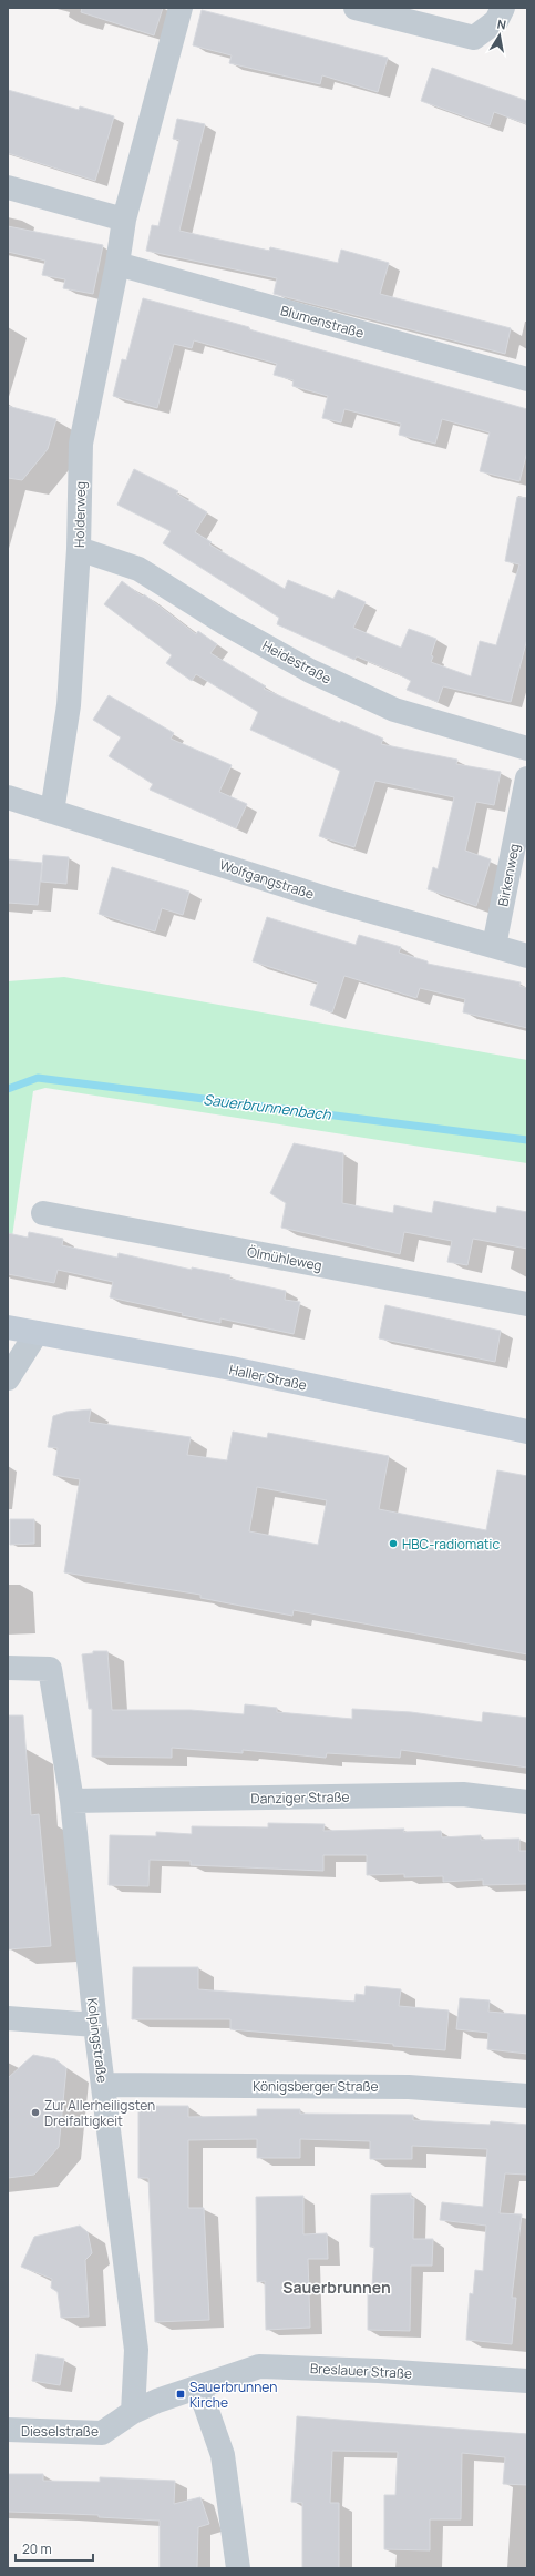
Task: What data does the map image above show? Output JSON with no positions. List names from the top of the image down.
{
  "streets": {
    "main road": ["Haller Straße"],
    "street": [
      "Blumenstraße",
      "Holderweg",
      "Heidestraße",
      "Birkenweg",
      "Wolfgangstraße",
      "Ölmühleweg",
      "Danziger Straße",
      "Kolpingstraße",
      "Königsberger Straße",
      "Breslauer Straße",
      "Dieselstraße"
    ]
  },
  "crossings": [
    ["Blumenstraße", "Holderweg"],
    ["Holderweg", "Heidestraße"],
    ["Holderweg", "Wolfgangstraße"],
    ["Birkenweg", "Wolfgangstraße"],
    ["Danziger Straße", "Kolpingstraße"],
    ["Kolpingstraße", "Königsberger Straße"],
    ["Kolpingstraße", "Breslauer Straße"],
    ["Kolpingstraße", "Dieselstraße"],
    ["Breslauer Straße", "Dieselstraße"]
  ],
  "districts": ["Sauerbrunnen"],
  "water": ["Sauerbrunnenbach"],
  "places": {
    "other": ["HBC-radiomatic", "Zur Allerheiligsten Dreifaltigkeit"],
    "transit": ["Sauerbrunnen Kirche"]
  },
  "scale_bar": "20 m",
  "north": "top"
}
